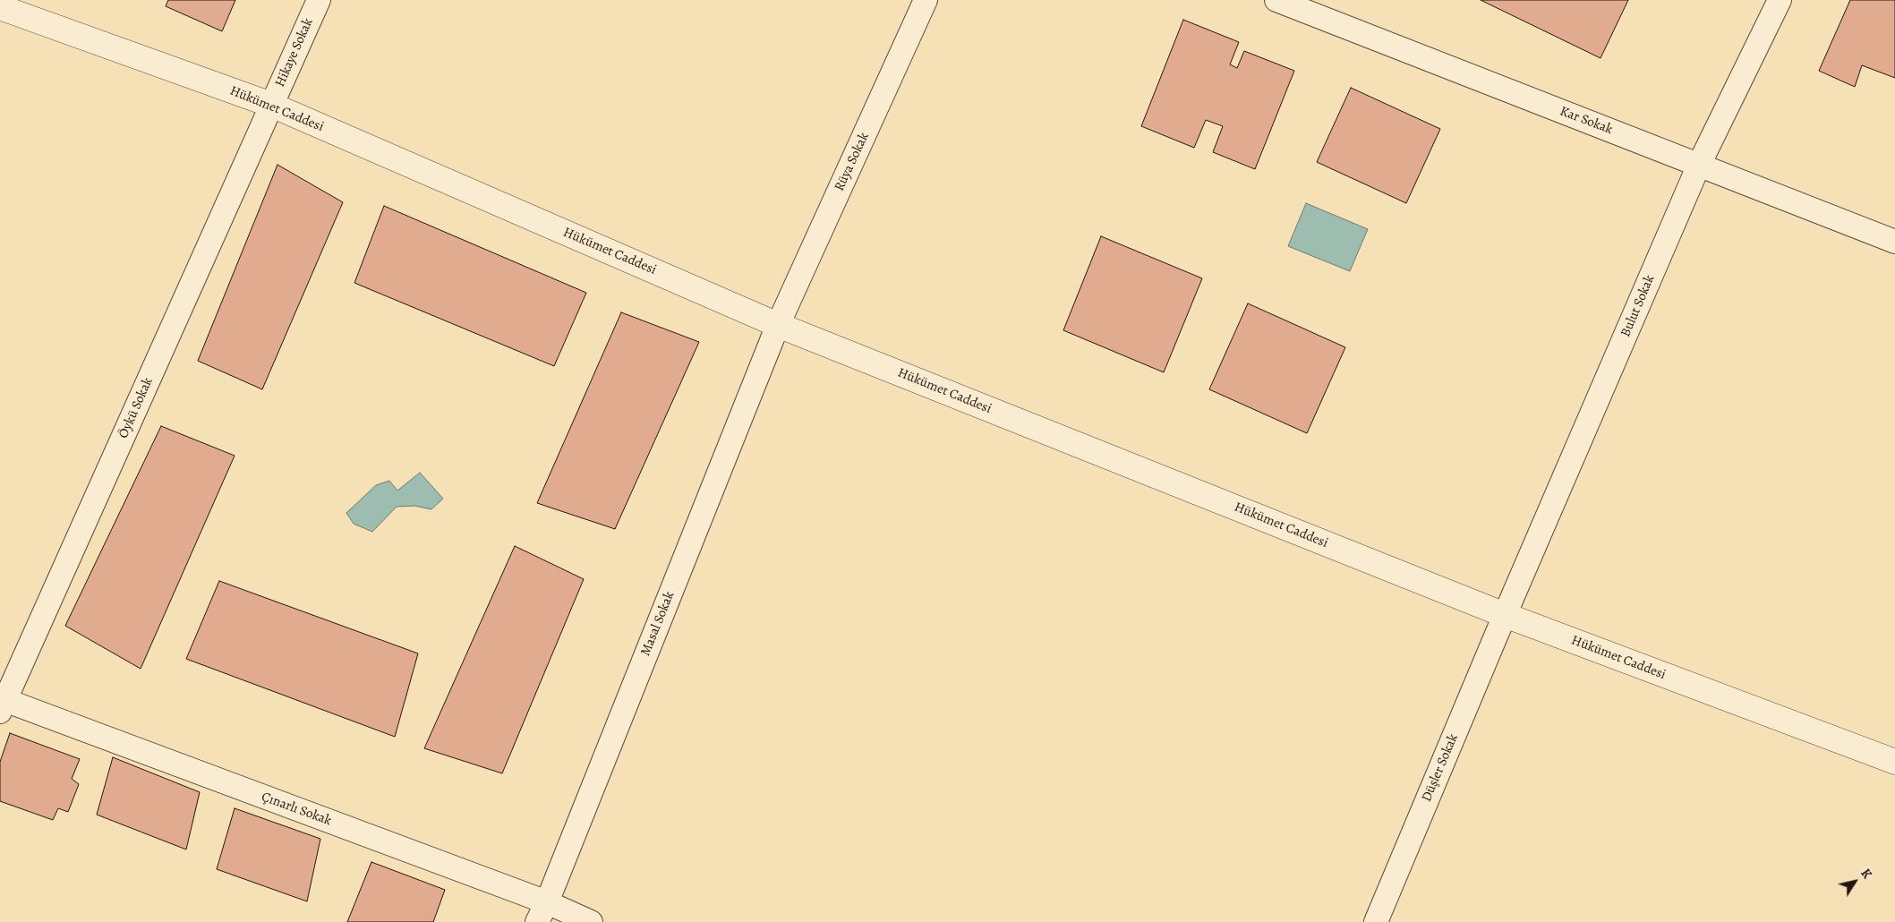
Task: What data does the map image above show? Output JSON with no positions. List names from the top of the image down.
{
  "streets": {
    "street": [
      "Hikaye Sokak",
      "Hükümet Caddesi",
      "Kar Sokak",
      "Rüya Sokak",
      "Bulut Sokak",
      "Öykü Sokak",
      "Masal Sokak",
      "Düşler Sokak",
      "Çınarlı Sokak"
    ]
  },
  "crossings": [
    ["Hikaye Sokak", "Hükümet Caddesi"],
    ["Hikaye Sokak", "Öykü Sokak"],
    ["Hükümet Caddesi", "Rüya Sokak"],
    ["Hükümet Caddesi", "Bulut Sokak"],
    ["Hükümet Caddesi", "Öykü Sokak"],
    ["Hükümet Caddesi", "Masal Sokak"],
    ["Hükümet Caddesi", "Düşler Sokak"],
    ["Kar Sokak", "Bulut Sokak"],
    ["Rüya Sokak", "Masal Sokak"],
    ["Bulut Sokak", "Düşler Sokak"],
    ["Öykü Sokak", "Çınarlı Sokak"],
    ["Masal Sokak", "Çınarlı Sokak"]
  ],
  "north": "top right"
}
